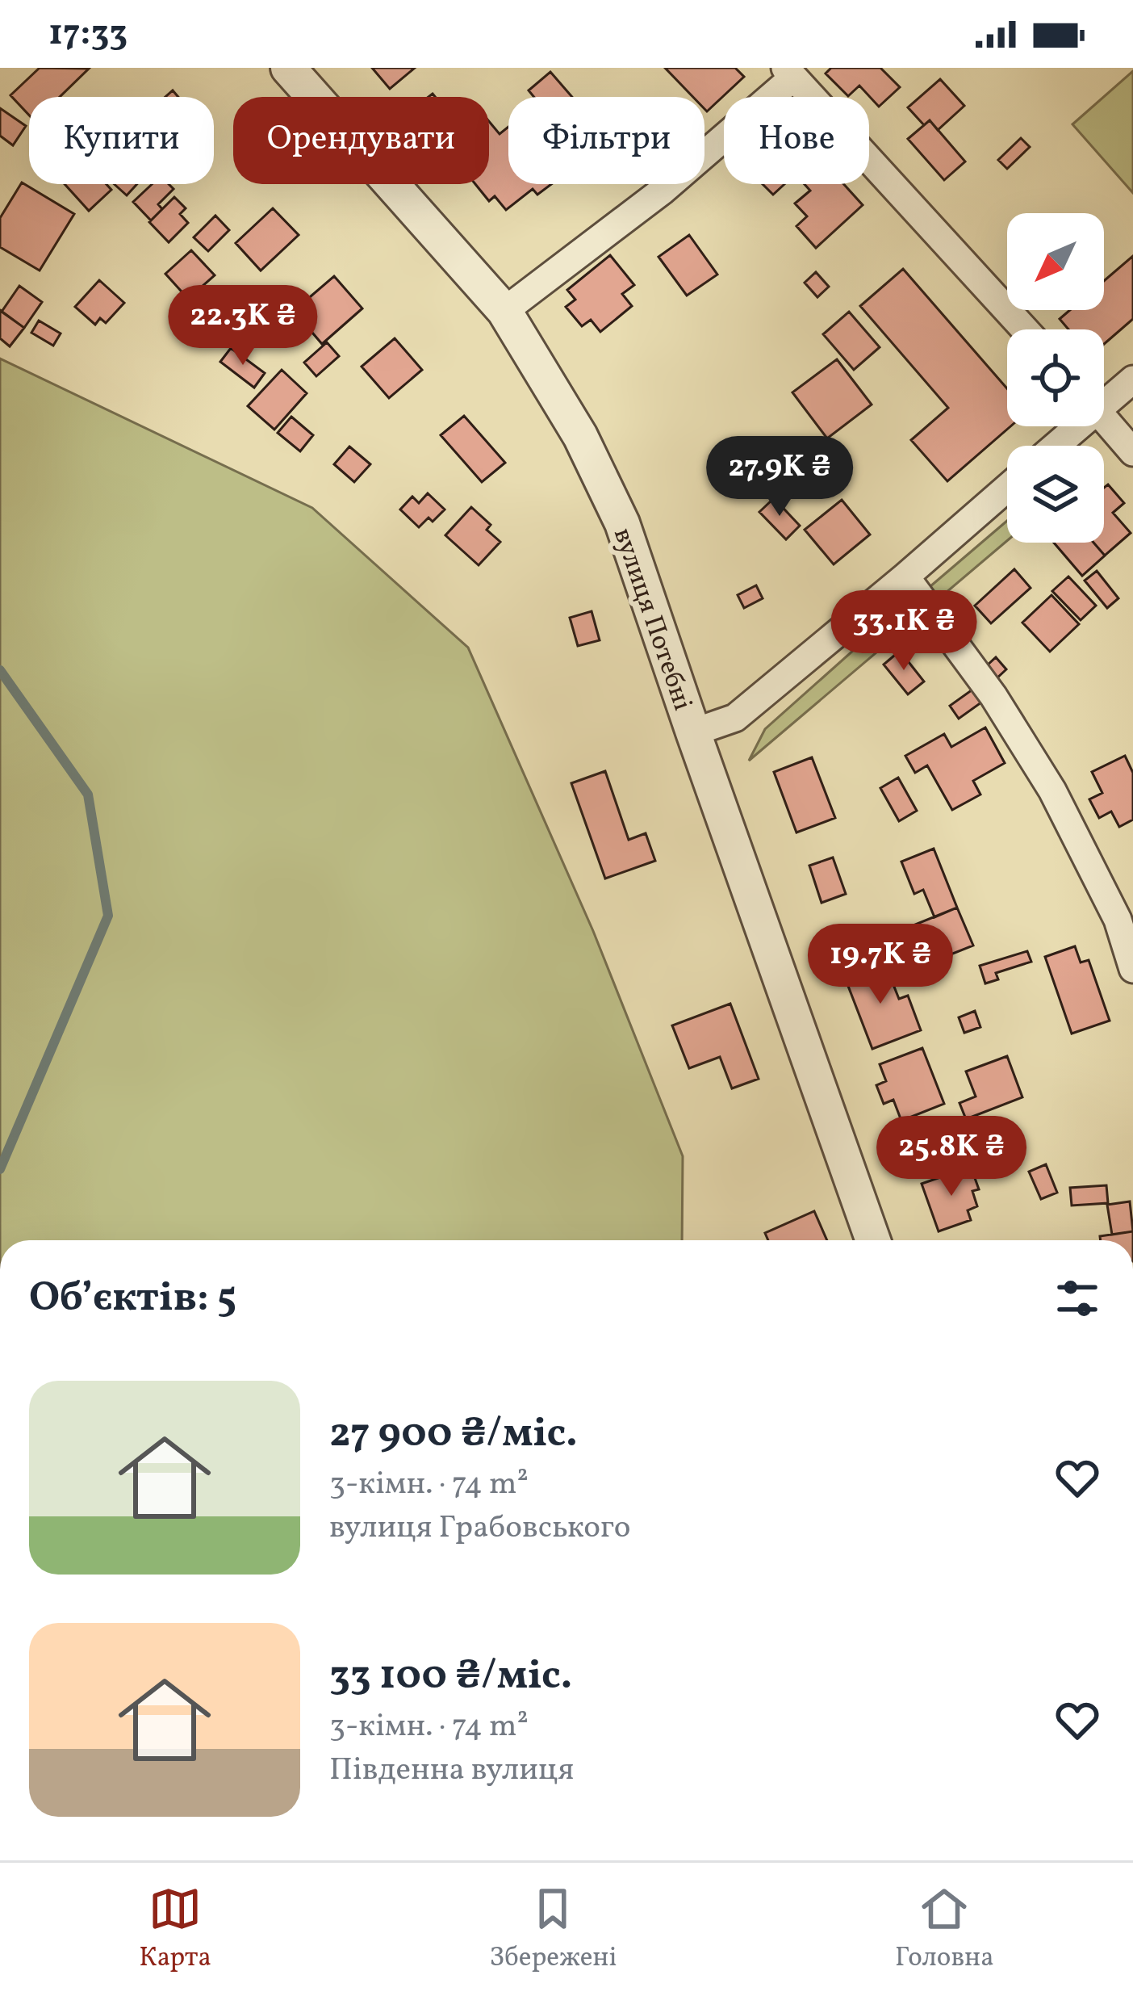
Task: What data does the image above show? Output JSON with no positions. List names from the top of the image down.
{
  "streets": {
    "street": ["вулиця Потебні"]
  },
  "north": "bottom left",
  "page": {
    "status": "17:33",
    "chip": [
      "Купити",
      "Орендувати",
      "Фільтри",
      "Нове"
    ],
    "price": [
      "22.3K ₴",
      "27.9K ₴",
      "33.1K ₴",
      "19.7K ₴",
      "25.8K ₴"
    ],
    "heading": "Об’єктів: 5",
    "list": [
      {
        "name": "27 900 ₴/міс.",
        "note": "3-кімн. · 74 m² · вулиця Грабовського"
      },
      {
        "name": "33 100 ₴/міс.",
        "note": "3-кімн. · 74 m² · Південна вулиця"
      }
    ],
    "tabs": ["Карта", "Збережені", "Головна"]
  }
}
